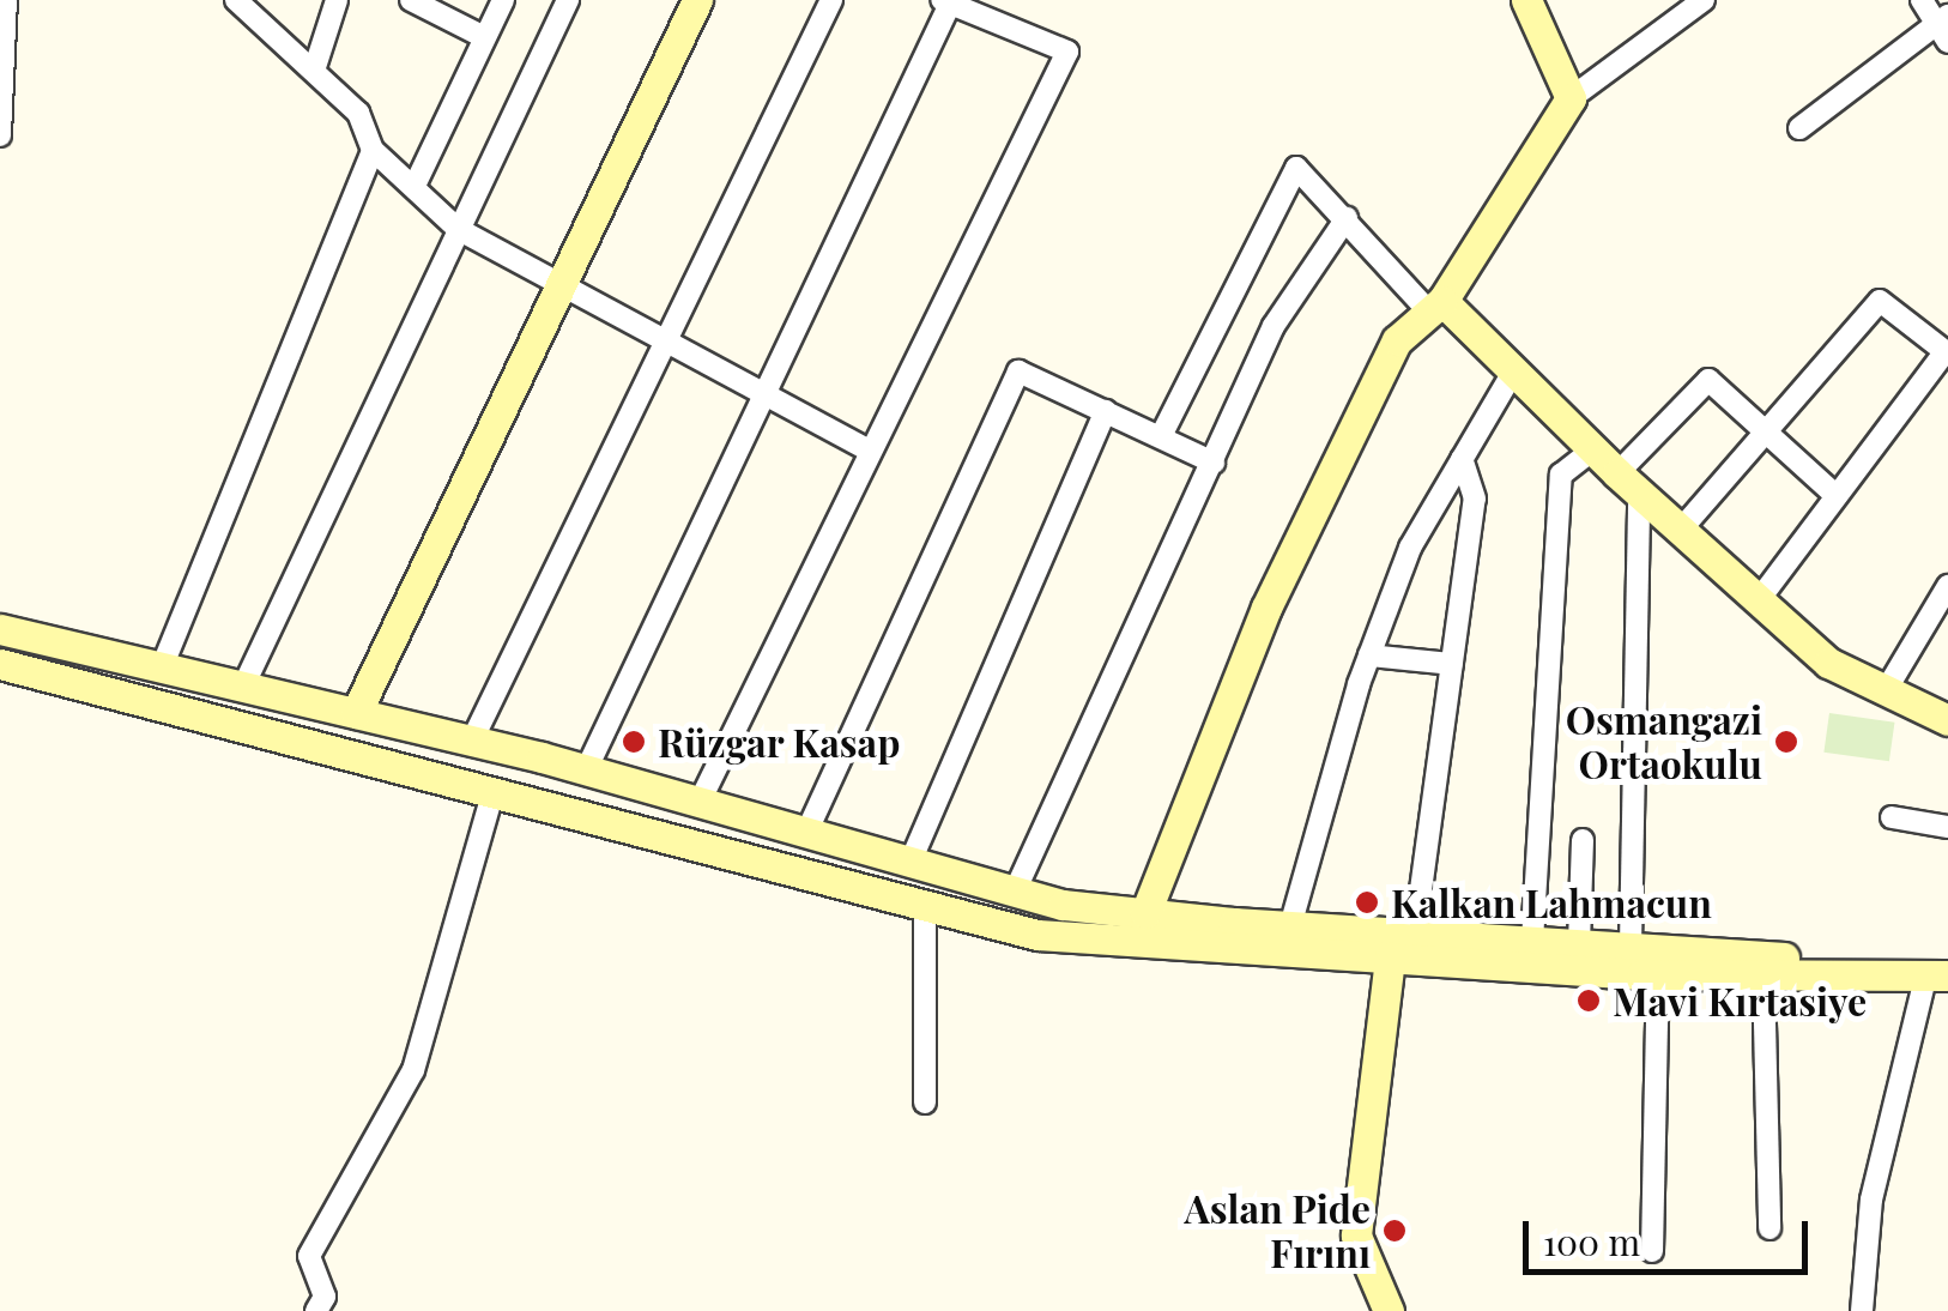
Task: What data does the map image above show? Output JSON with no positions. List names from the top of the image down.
{
  "places": [
    "Rüzgar Kasap",
    "Osmangazi Ortaokulu",
    "Kalkan Lahmacun",
    "Mavi Kırtasiye",
    "Aslan Pide Fırını"
  ],
  "scale_bar": "100 m"
}
